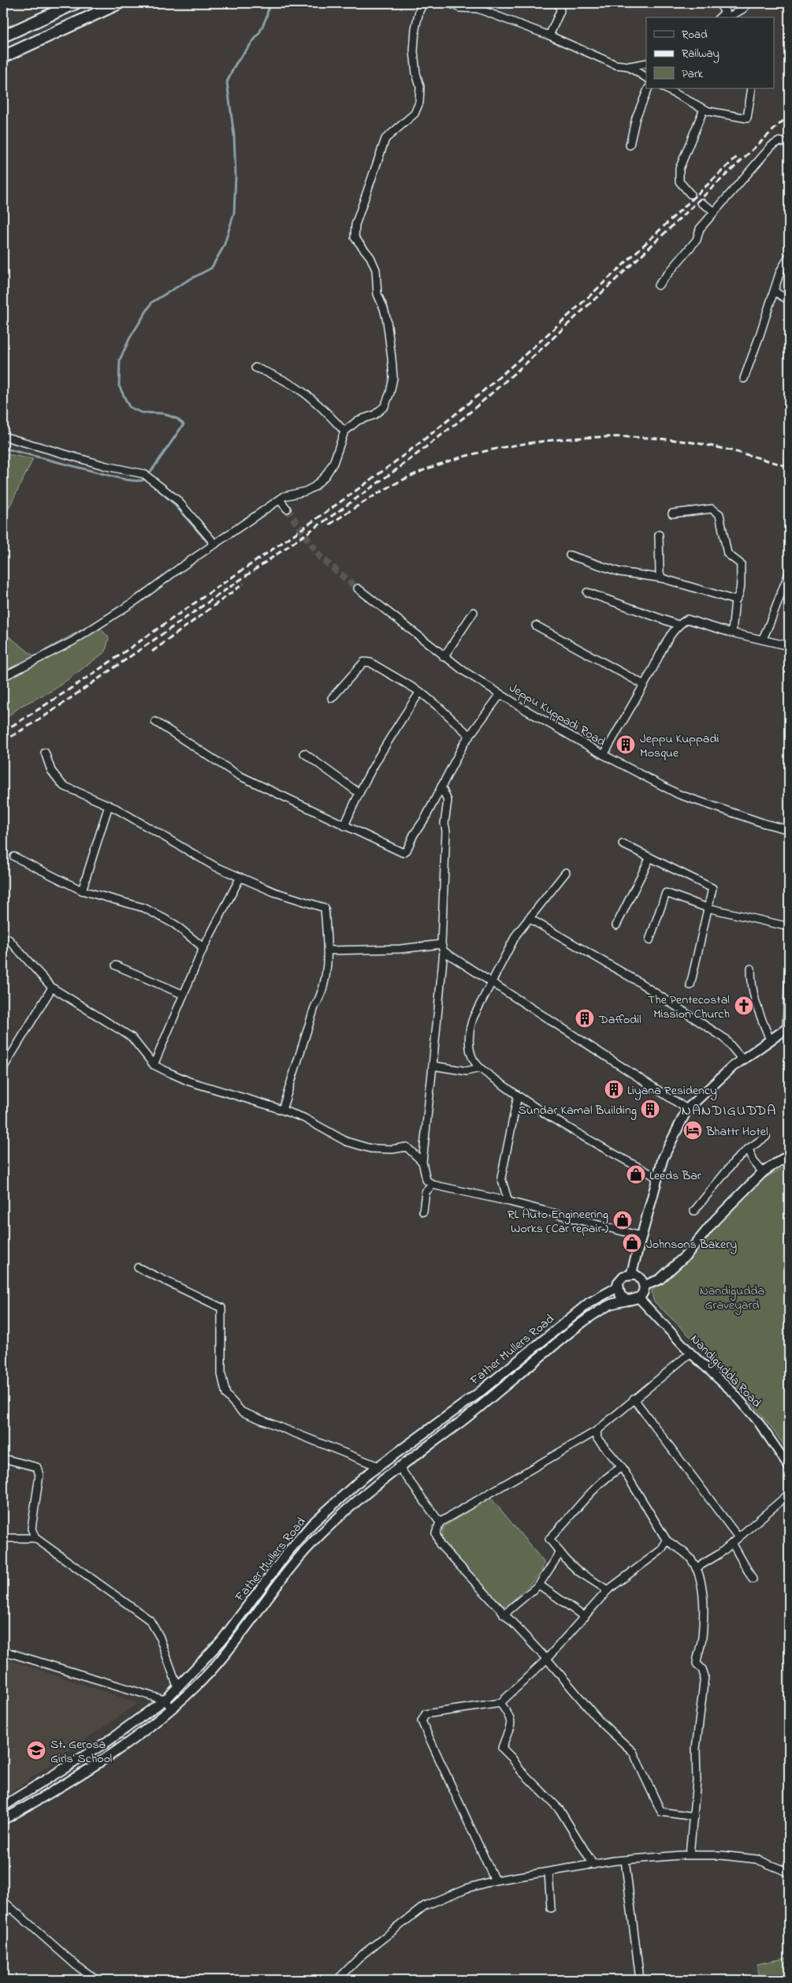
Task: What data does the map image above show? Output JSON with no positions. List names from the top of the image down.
{
  "streets": {
    "main road": ["Father Mullers Road"],
    "street": ["Jeppu Kuppadi Road", "Nandigudda Road"]
  },
  "crossings": [
    ["Father Mullers Road", "Nandigudda Road"]
  ],
  "districts": ["NANDIGUDDA"],
  "parks": ["Nandigudda Graveyard"],
  "places": {
    "building": [
      "Jeppu Kuppadi Mosque",
      "Daffodil",
      "Liyana Residency",
      "Sundar Kamal Building"
    ],
    "church": ["The Pentecostal Mission Church"],
    "hotel": ["Bhattr Hotel"],
    "shop": ["Leeds Bar", "RL Auto Engineering Works (Car repair )", "Johnsons Bakery"],
    "school or university": ["St. Gerosa Girls' School"]
  },
  "legend": ["Road", "Railway", "Park"]
}
